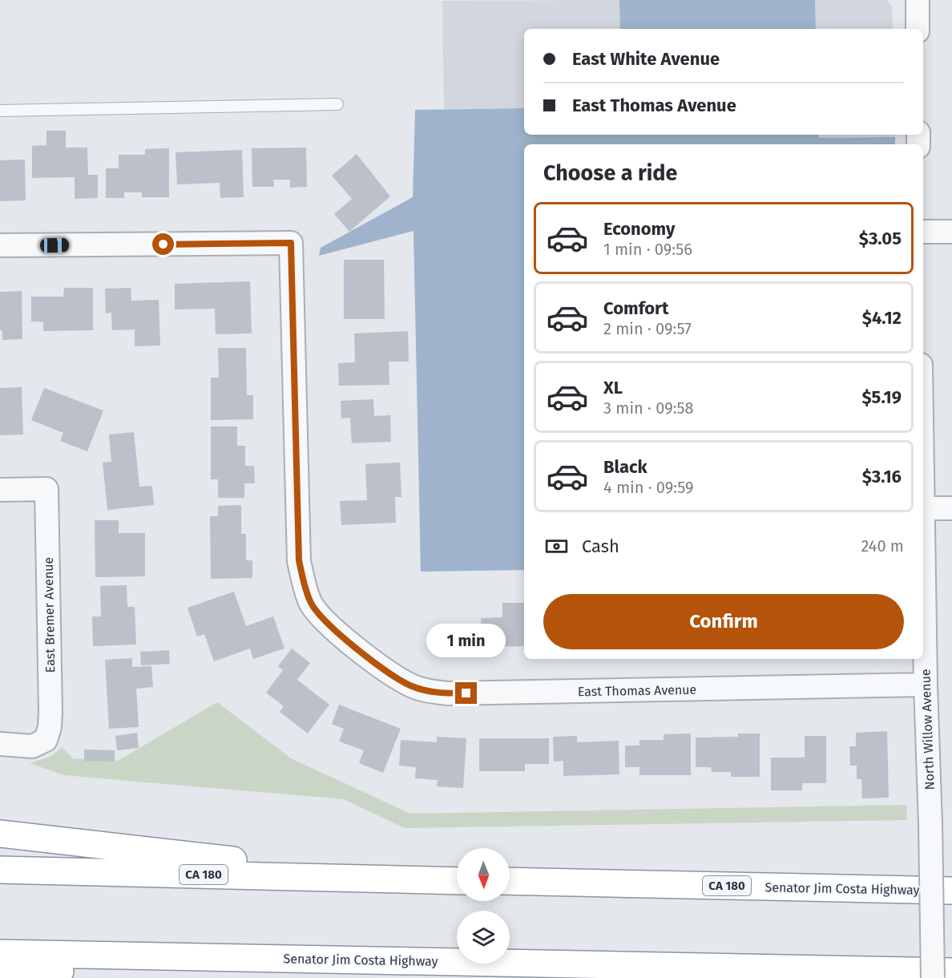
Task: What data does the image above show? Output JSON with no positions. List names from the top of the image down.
{
  "streets": {
    "highway": ["CA 180", "Senator Jim Costa Highway"],
    "street": ["East Bremer Avenue", "East Thomas Avenue", "North Willow Avenue"]
  },
  "crossings": [
    ["East Thomas Avenue", "North Willow Avenue"]
  ],
  "north": "bottom",
  "page": {
    "banner": ["East White Avenue", "East Thomas Avenue"],
    "heading": "Choose a ride",
    "list": [
      {
        "name": "Economy",
        "note": "1 min · 09:56",
        "value": "$3.05"
      },
      {
        "name": "Comfort",
        "note": "2 min · 09:57",
        "value": "$4.12"
      },
      {
        "name": "XL",
        "note": "3 min · 09:58",
        "value": "$5.19"
      },
      {
        "name": "Black",
        "note": "4 min · 09:59",
        "value": "$3.16"
      }
    ],
    "pay": ["Cash", "240 m"],
    "buttons": "Confirm",
    "bubble": "1 min"
  }
}
